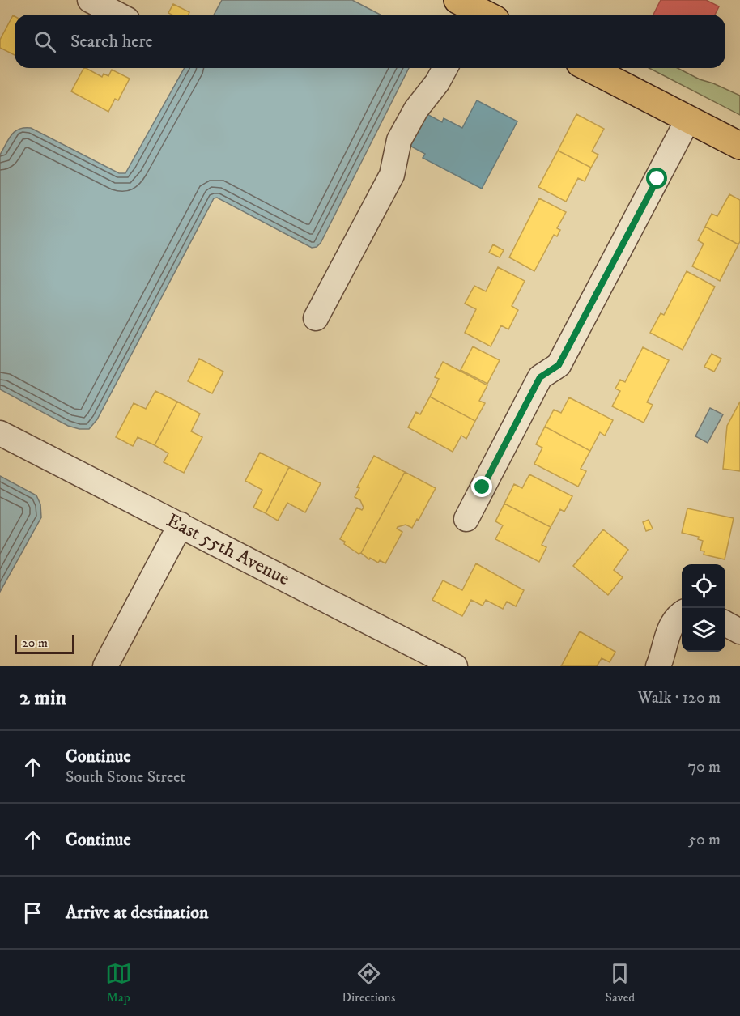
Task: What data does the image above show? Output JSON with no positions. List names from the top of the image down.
{
  "streets": {
    "street": ["East 55th Avenue"]
  },
  "scale_bar": "20 m",
  "page": {
    "search": "Search here",
    "scale": "20 m",
    "heading": ["2 min", "Walk · 120 m"],
    "list": [
      ["Continue", "South Stone Street", "70 m"],
      ["Continue", "50 m"],
      "Arrive at destination"
    ],
    "nav": ["Map", "Directions", "Saved"]
  }
}
